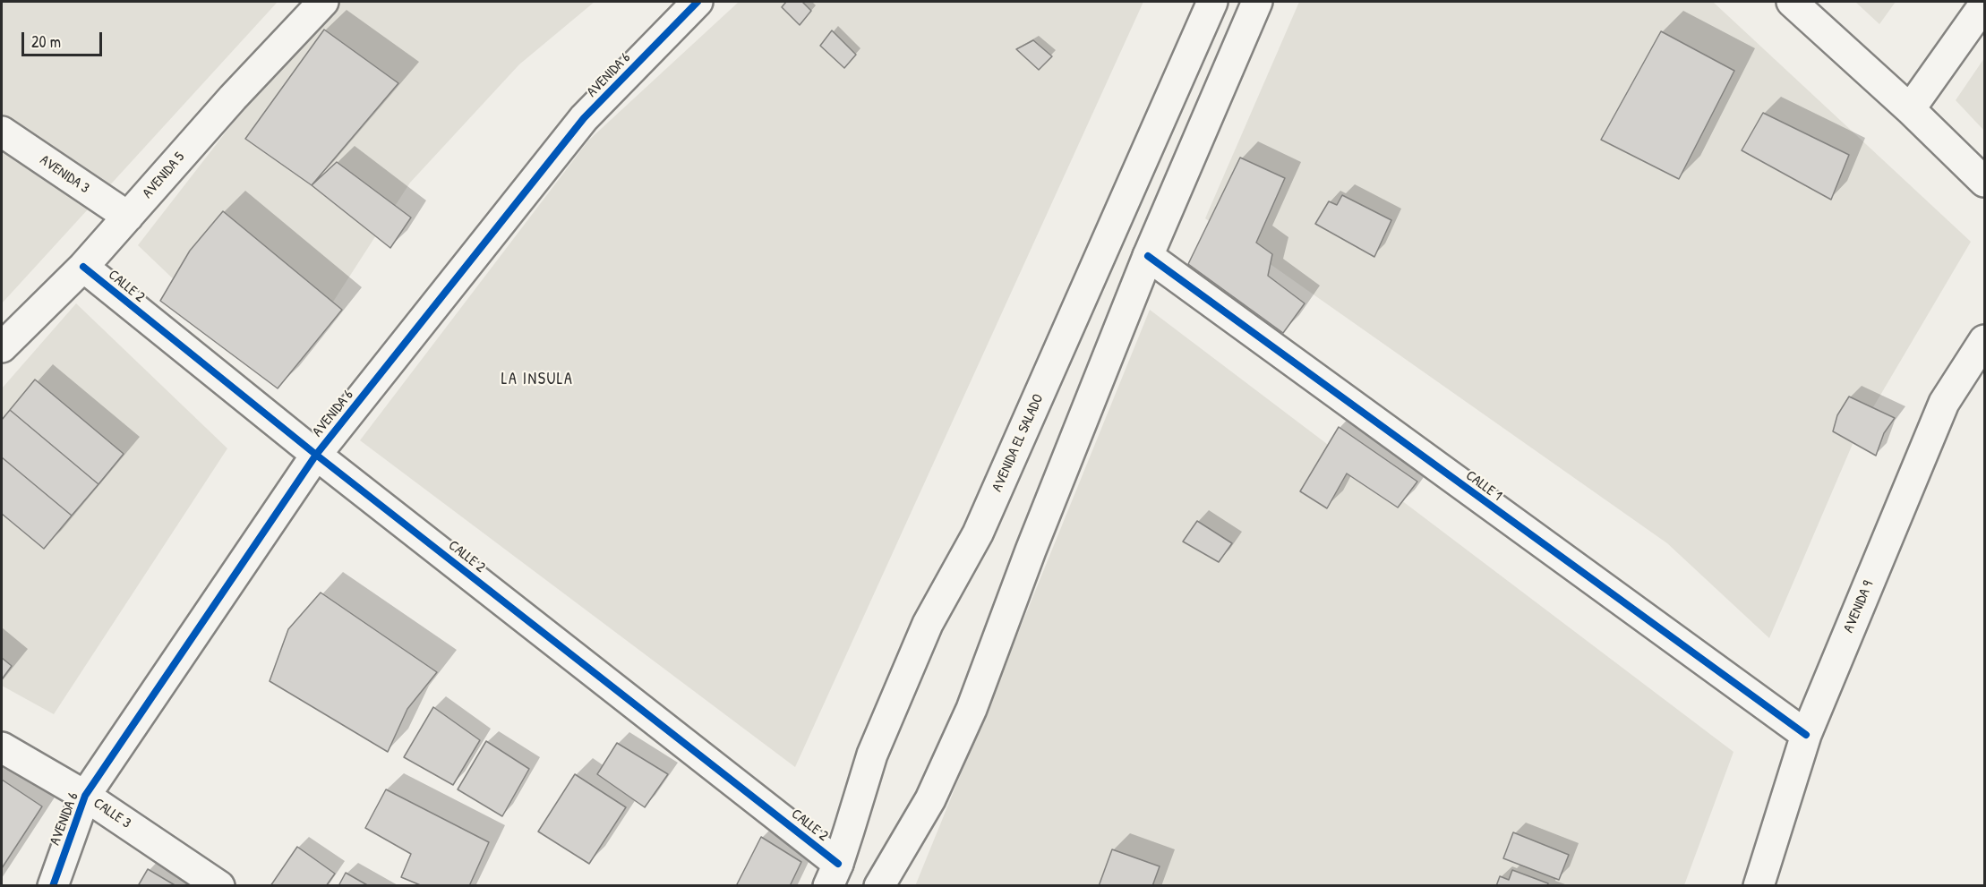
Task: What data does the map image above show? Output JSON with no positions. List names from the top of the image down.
{
  "streets": {
    "street": [
      "AVENIDA 6",
      "AVENIDA 3",
      "AVENIDA 5",
      "CALLE 2",
      "AVENIDA EL SALADO",
      "CALLE 1",
      "AVENIDA 9",
      "CALLE 3"
    ]
  },
  "crossings": [
    ["AVENIDA 6", "CALLE 2"],
    ["AVENIDA 6", "CALLE 3"],
    ["AVENIDA 3", "AVENIDA 5"],
    ["AVENIDA 5", "CALLE 2"],
    ["CALLE 2", "AVENIDA EL SALADO"],
    ["CALLE 1", "AVENIDA 9"]
  ],
  "districts": ["LA INSULA"],
  "scale_bar": "20 m"
}
